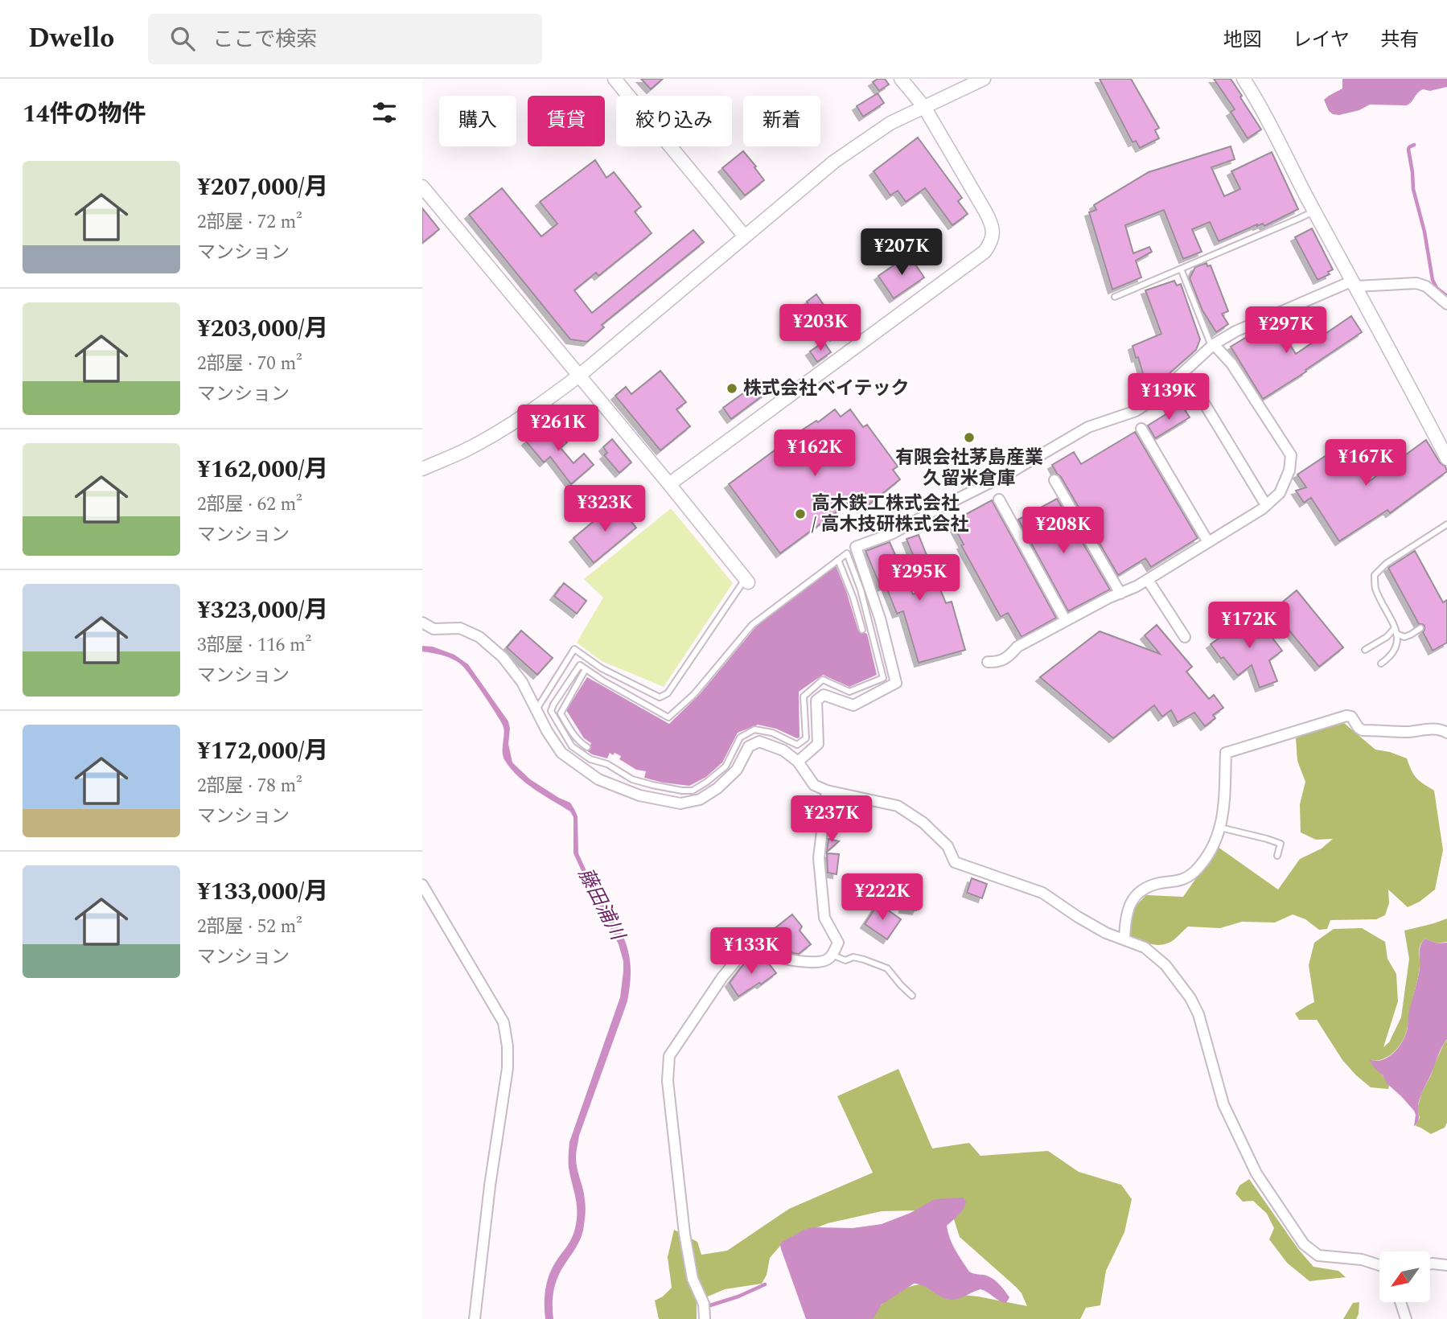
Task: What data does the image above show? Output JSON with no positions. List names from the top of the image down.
{
  "water": ["藤田浦川"],
  "places": ["株式会社ベイテック", "有限会社茅島産業 久留米倉庫", "高木鉄工株式会社 / 高木技研株式会社"],
  "north": "bottom left",
  "page": {
    "header": "Dwello",
    "search": "ここで検索",
    "nav": ["地図", "レイヤ", "共有"],
    "heading": "14件の物件",
    "chip": [
      "購入",
      "賃貸",
      "絞り込み",
      "新着"
    ],
    "list": [
      {
        "name": "¥207,000/月",
        "note": "2部屋 · 72 m² · マンション"
      },
      {
        "name": "¥203,000/月",
        "note": "2部屋 · 70 m² · マンション"
      },
      {
        "name": "¥162,000/月",
        "note": "2部屋 · 62 m² · マンション"
      },
      {
        "name": "¥323,000/月",
        "note": "3部屋 · 116 m² · マンション"
      },
      {
        "name": "¥172,000/月",
        "note": "2部屋 · 78 m² · マンション"
      },
      {
        "name": "¥133,000/月",
        "note": "2部屋 · 52 m² · マンション"
      }
    ],
    "price": [
      "¥207K",
      "¥203K",
      "¥297K",
      "¥139K",
      "¥261K",
      "¥162K",
      "¥167K",
      "¥323K",
      "¥208K",
      "¥295K",
      "¥172K",
      "¥237K",
      "¥222K",
      "¥133K"
    ]
  }
}
